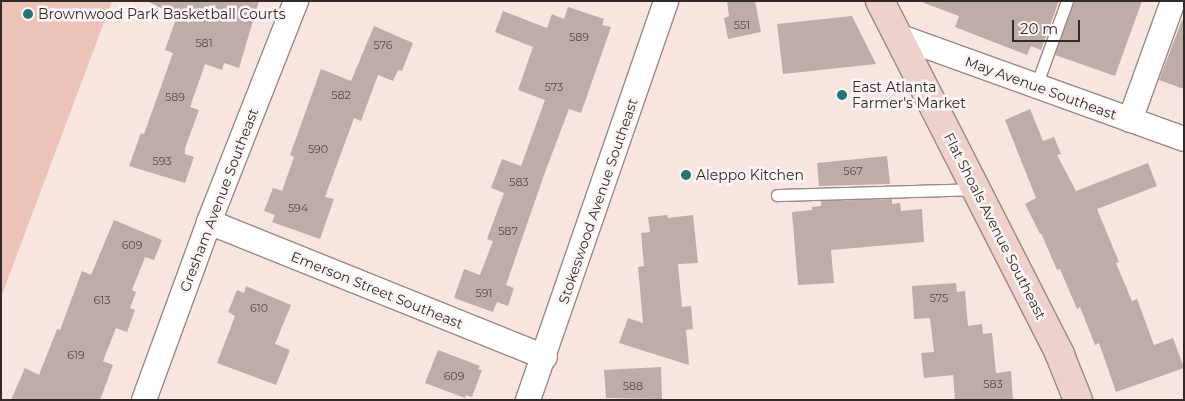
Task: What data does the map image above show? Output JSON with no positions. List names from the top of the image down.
{
  "streets": {
    "street": [
      "May Avenue Southeast",
      "Gresham Avenue Southeast",
      "Stokeswood Avenue Southeast",
      "Flat Shoals Avenue Southeast",
      "Emerson Street Southeast"
    ]
  },
  "crossings": [
    ["May Avenue Southeast", "Flat Shoals Avenue Southeast"],
    ["Gresham Avenue Southeast", "Emerson Street Southeast"],
    ["Stokeswood Avenue Southeast", "Emerson Street Southeast"]
  ],
  "places": ["Brownwood Park Basketball Courts", "East Atlanta Farmer's Market", "Aleppo Kitchen"],
  "house_numbers": [
    "551",
    "589",
    "581",
    "576",
    "573",
    "582",
    "589",
    "590",
    "593",
    "567",
    "583",
    "594",
    "587",
    "609",
    "591",
    "575",
    "613",
    "610",
    "619",
    "609",
    "583",
    "588"
  ],
  "scale_bar": "20 m"
}
